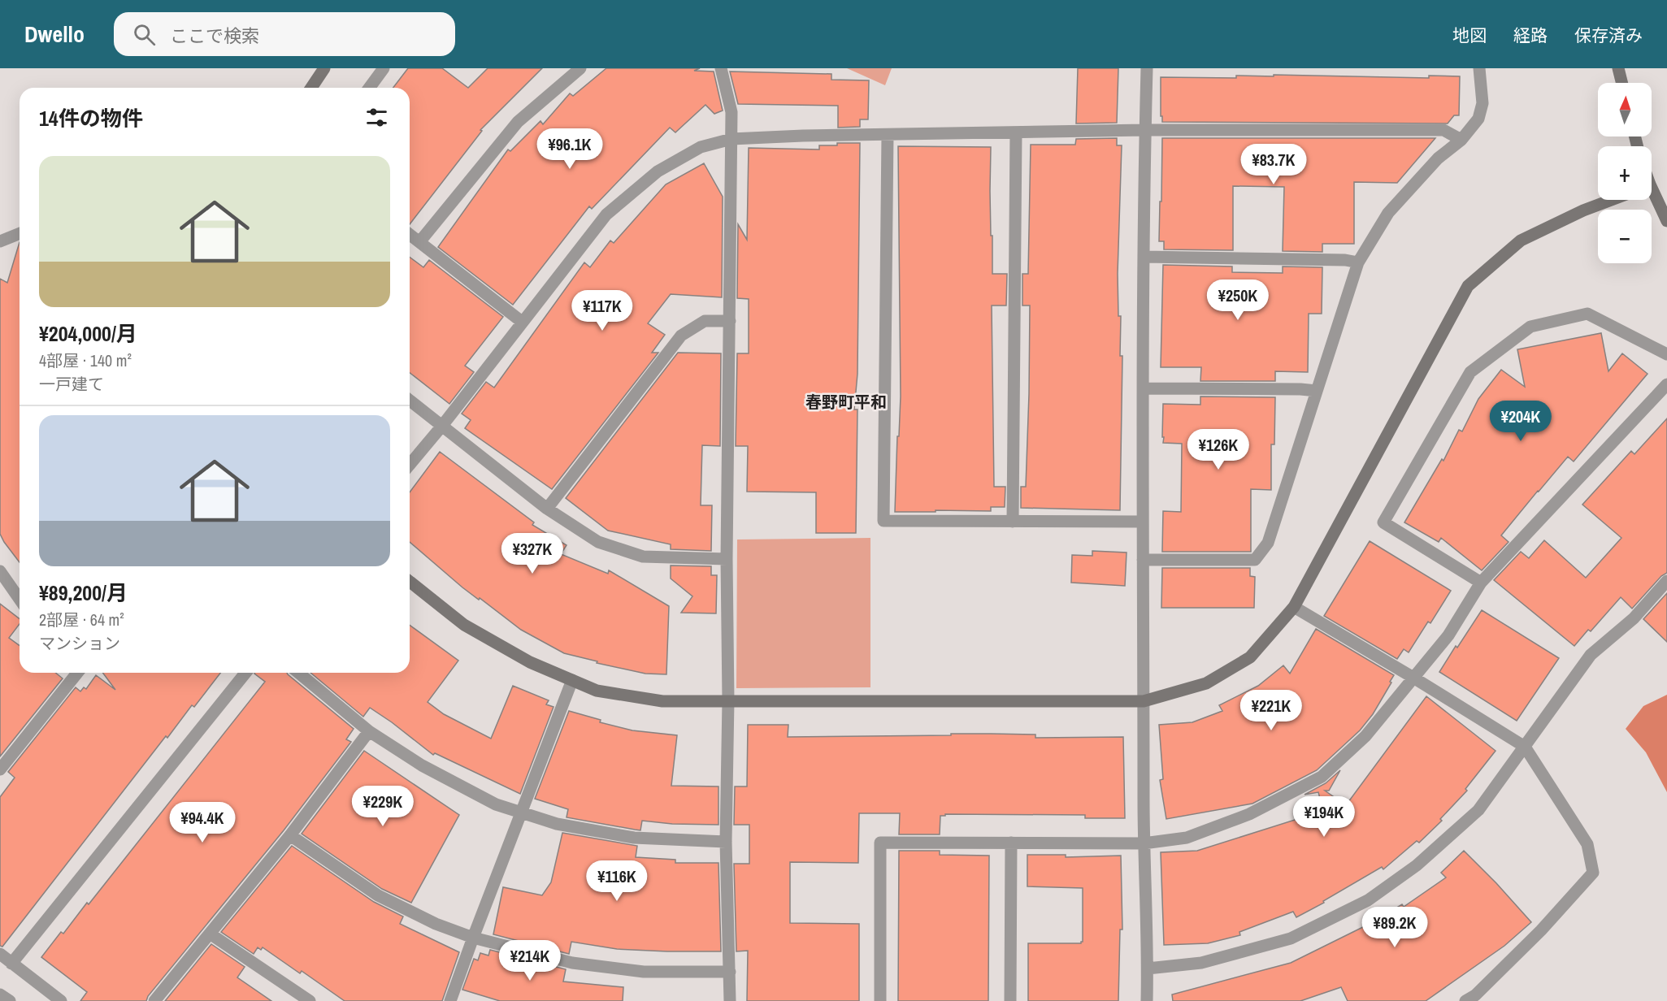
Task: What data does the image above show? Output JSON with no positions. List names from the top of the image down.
{
  "districts": ["春野町平和"],
  "north": "top",
  "page": {
    "header": "Dwello",
    "search": "ここで検索",
    "nav": ["地図", "経路", "保存済み"],
    "map_buttons": ["+", "−"],
    "heading": "14件の物件",
    "price": [
      "¥96.1K",
      "¥83.7K",
      "¥250K",
      "¥117K",
      "¥204K",
      "¥126K",
      "¥327K",
      "¥221K",
      "¥229K",
      "¥194K",
      "¥94.4K",
      "¥116K",
      "¥89.2K",
      "¥214K"
    ],
    "list": [
      {
        "name": "¥204,000/月",
        "note": "4部屋 · 140 m² · 一戸建て"
      },
      {
        "name": "¥89,200/月",
        "note": "2部屋 · 64 m² · マンション"
      }
    ]
  }
}
